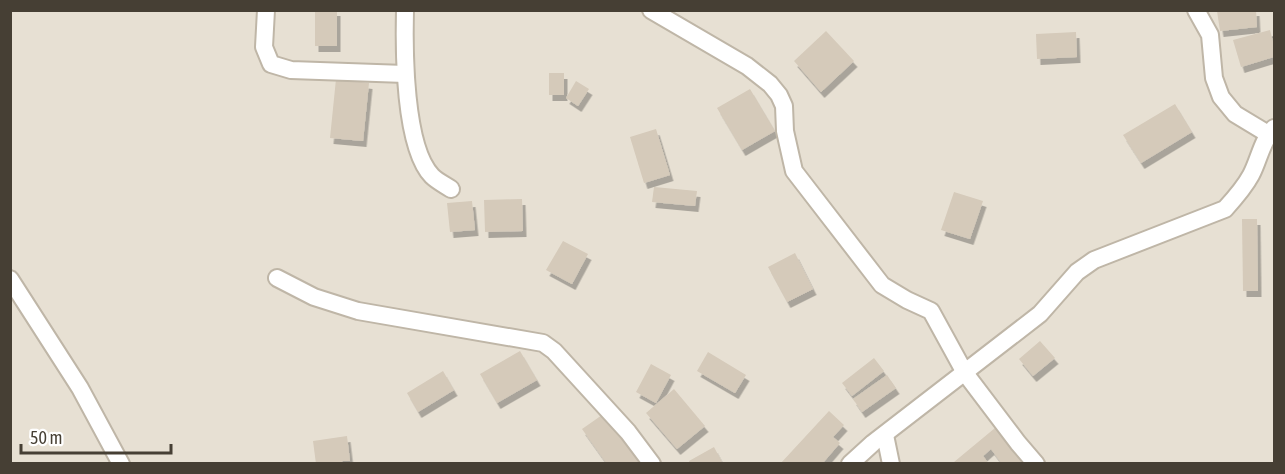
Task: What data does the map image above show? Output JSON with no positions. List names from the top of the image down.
{
  "scale_bar": "50 m"
}
